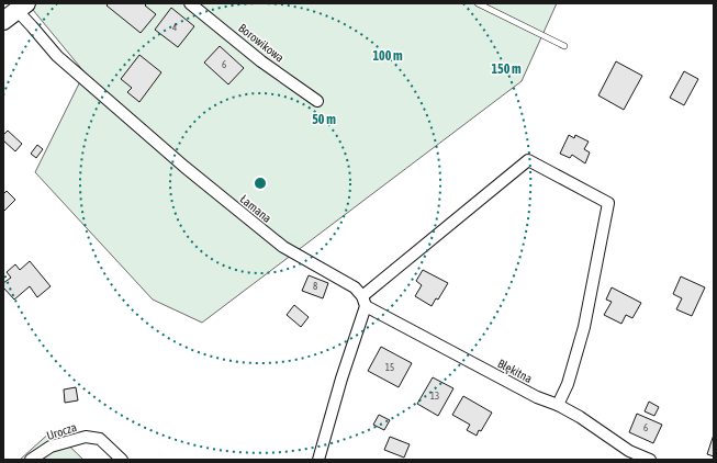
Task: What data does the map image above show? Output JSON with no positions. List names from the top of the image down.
{
  "streets": {
    "street": [
      "Borowikowa",
      "Łamana",
      "Błękitna",
      "Urocza"
    ]
  },
  "crossings": [
    ["Łamana", "Błękitna"]
  ],
  "house_numbers": [
    "4",
    "6",
    "8",
    "15",
    "13",
    "6"
  ],
  "rings": ["100 m", "150 m", "50 m"]
}
